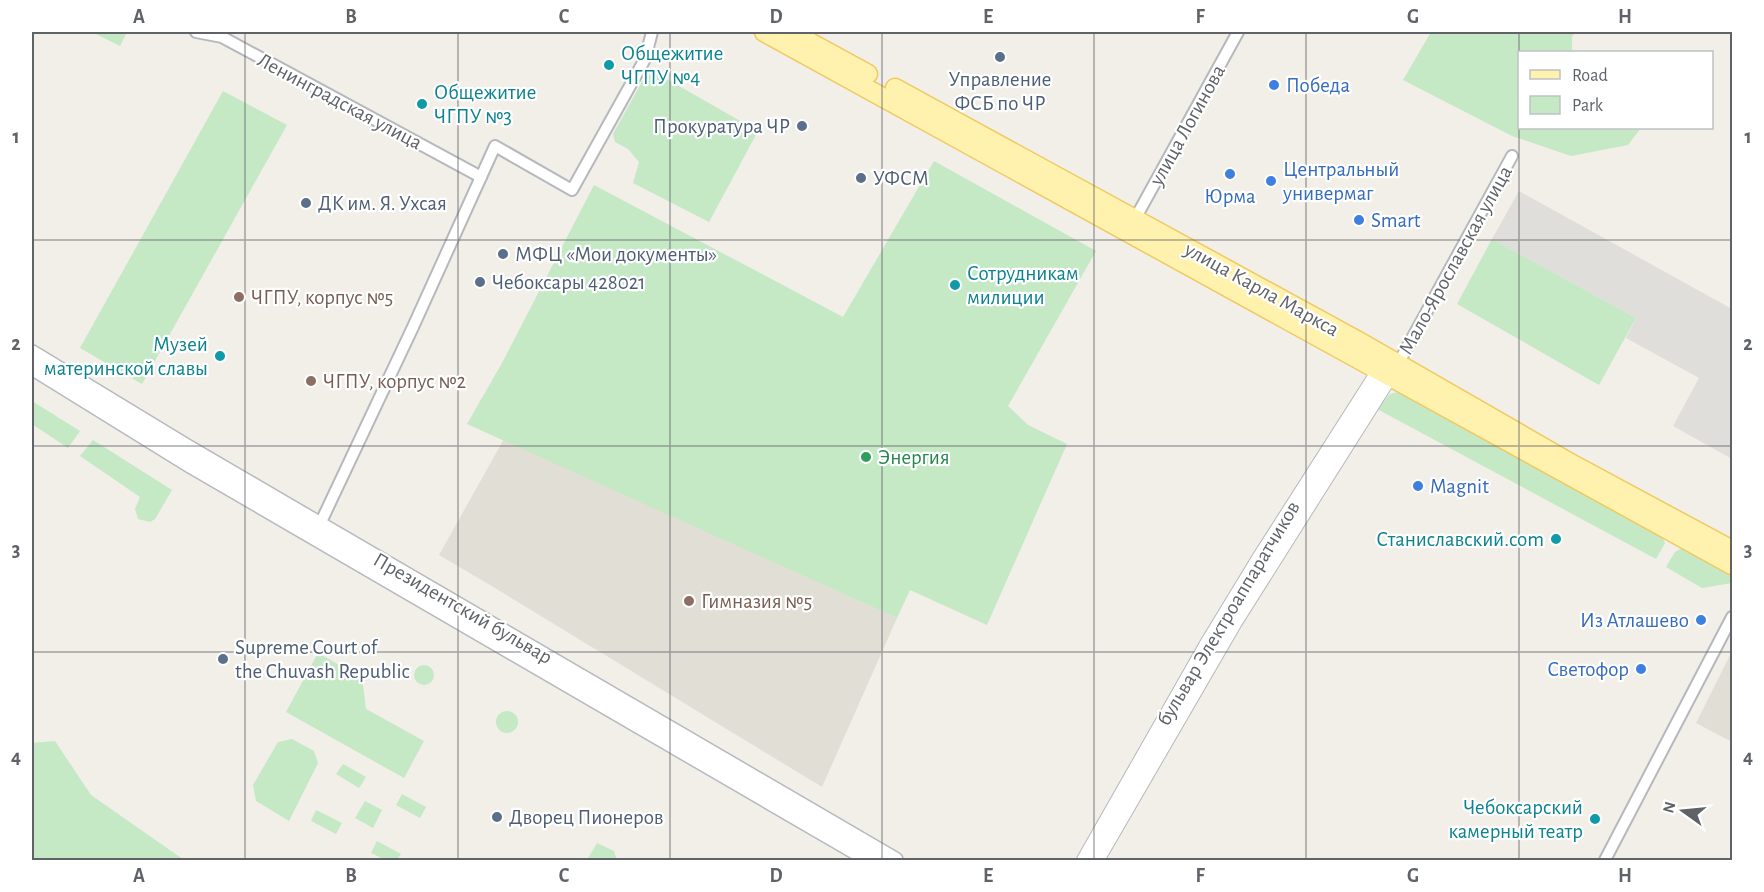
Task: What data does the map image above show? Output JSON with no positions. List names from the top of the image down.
{
  "streets": {
    "main road": ["улица Карла Маркса", "Президентский бульвар"],
    "street": [
      "Ленинградская улица",
      "улица Логинова",
      "Мало-Ярославская улица",
      "бульвар Электроаппаратчиков"
    ]
  },
  "crossings": [
    ["улица Логинова", "улица Карла Маркса"],
    ["Мало-Ярославская улица", "улица Карла Маркса"],
    ["Мало-Ярославская улица", "бульвар Электроаппаратчиков"],
    ["улица Карла Маркса", "бульвар Электроаппаратчиков"]
  ],
  "places": [
    "Управление ФСБ по ЧР",
    "Общежитие ЧГПУ №4",
    "Победа",
    "Общежитие ЧГПУ №3",
    "Прокуратура ЧР",
    "Юрма",
    "УФСМ",
    "Центральный универмаг",
    "ДК им. Я. Ухсая",
    "Smart",
    "МФЦ «Мои документы»",
    "Чебоксары 428021",
    "Сотрудникам милиции",
    "ЧГПУ, корпус №5",
    "Музей материнской славы",
    "ЧГПУ, корпус №2",
    "Энергия",
    "Magnit",
    "Станиславский.com",
    "Гимназия №5",
    "Из Атлашево",
    "Supreme Court of the Chuvash Republic",
    "Светофор",
    "Дворец Пионеров",
    "Чебоксарский камерный театр"
  ],
  "legend": ["Road", "Park"],
  "north": "left",
  "grid": {
    "columns": [
      "A",
      "B",
      "C",
      "D",
      "E",
      "F",
      "G",
      "H"
    ],
    "rows": [
      "1",
      "2",
      "3",
      "4"
    ]
  }
}
